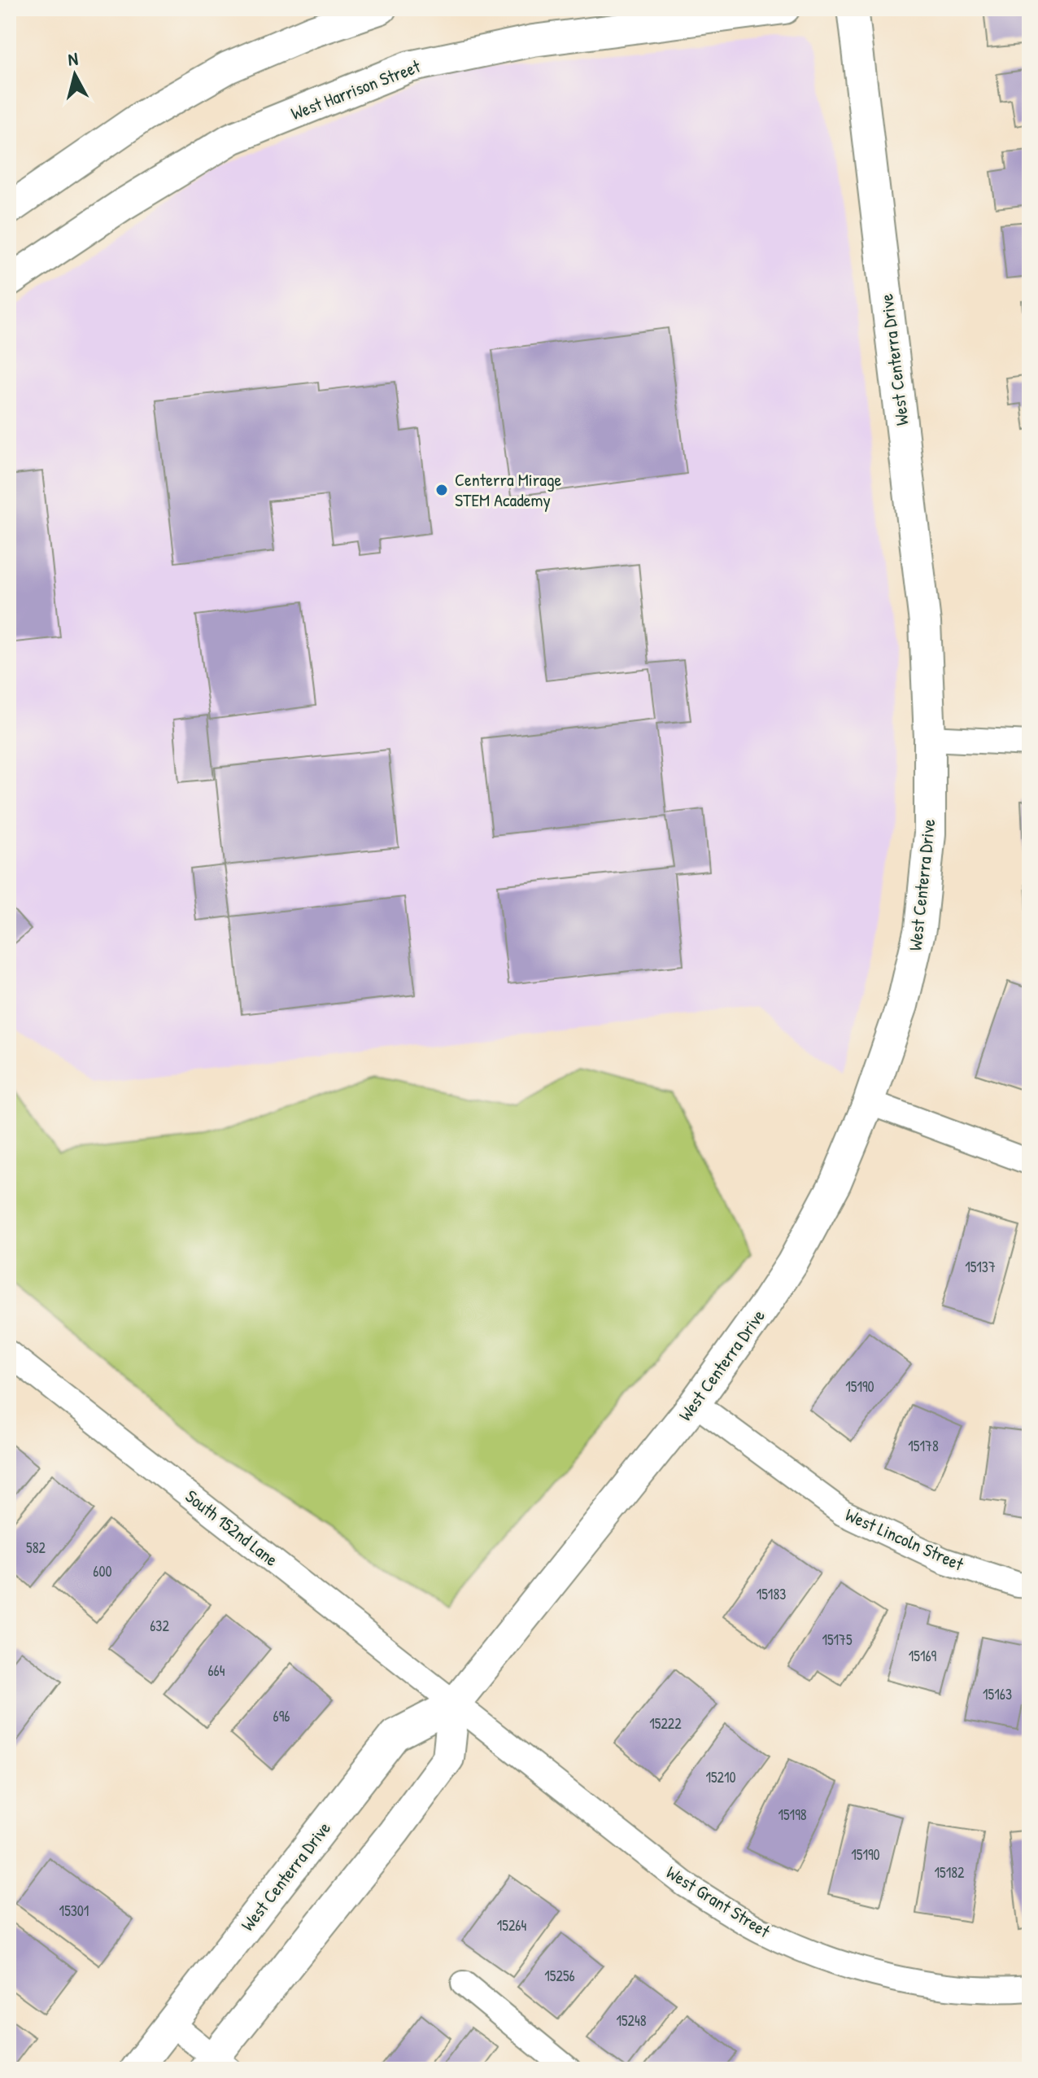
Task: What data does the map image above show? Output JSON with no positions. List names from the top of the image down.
{
  "streets": {
    "street": [
      "West Harrison Street",
      "West Centerra Drive",
      "South 152nd Lane",
      "West Lincoln Street",
      "West Grant Street"
    ]
  },
  "crossings": [
    ["West Centerra Drive", "South 152nd Lane"],
    ["West Centerra Drive", "West Lincoln Street"],
    ["West Centerra Drive", "West Grant Street"],
    ["South 152nd Lane", "West Grant Street"]
  ],
  "places": ["Centerra Mirage STEM Academy"],
  "house_numbers": [
    "15137",
    "15190",
    "15178",
    "582",
    "600",
    "15183",
    "632",
    "15175",
    "15169",
    "664",
    "15163",
    "696",
    "15222",
    "15210",
    "15198",
    "15190",
    "15182",
    "15301",
    "15264",
    "15256",
    "15248"
  ],
  "north": "top"
}
